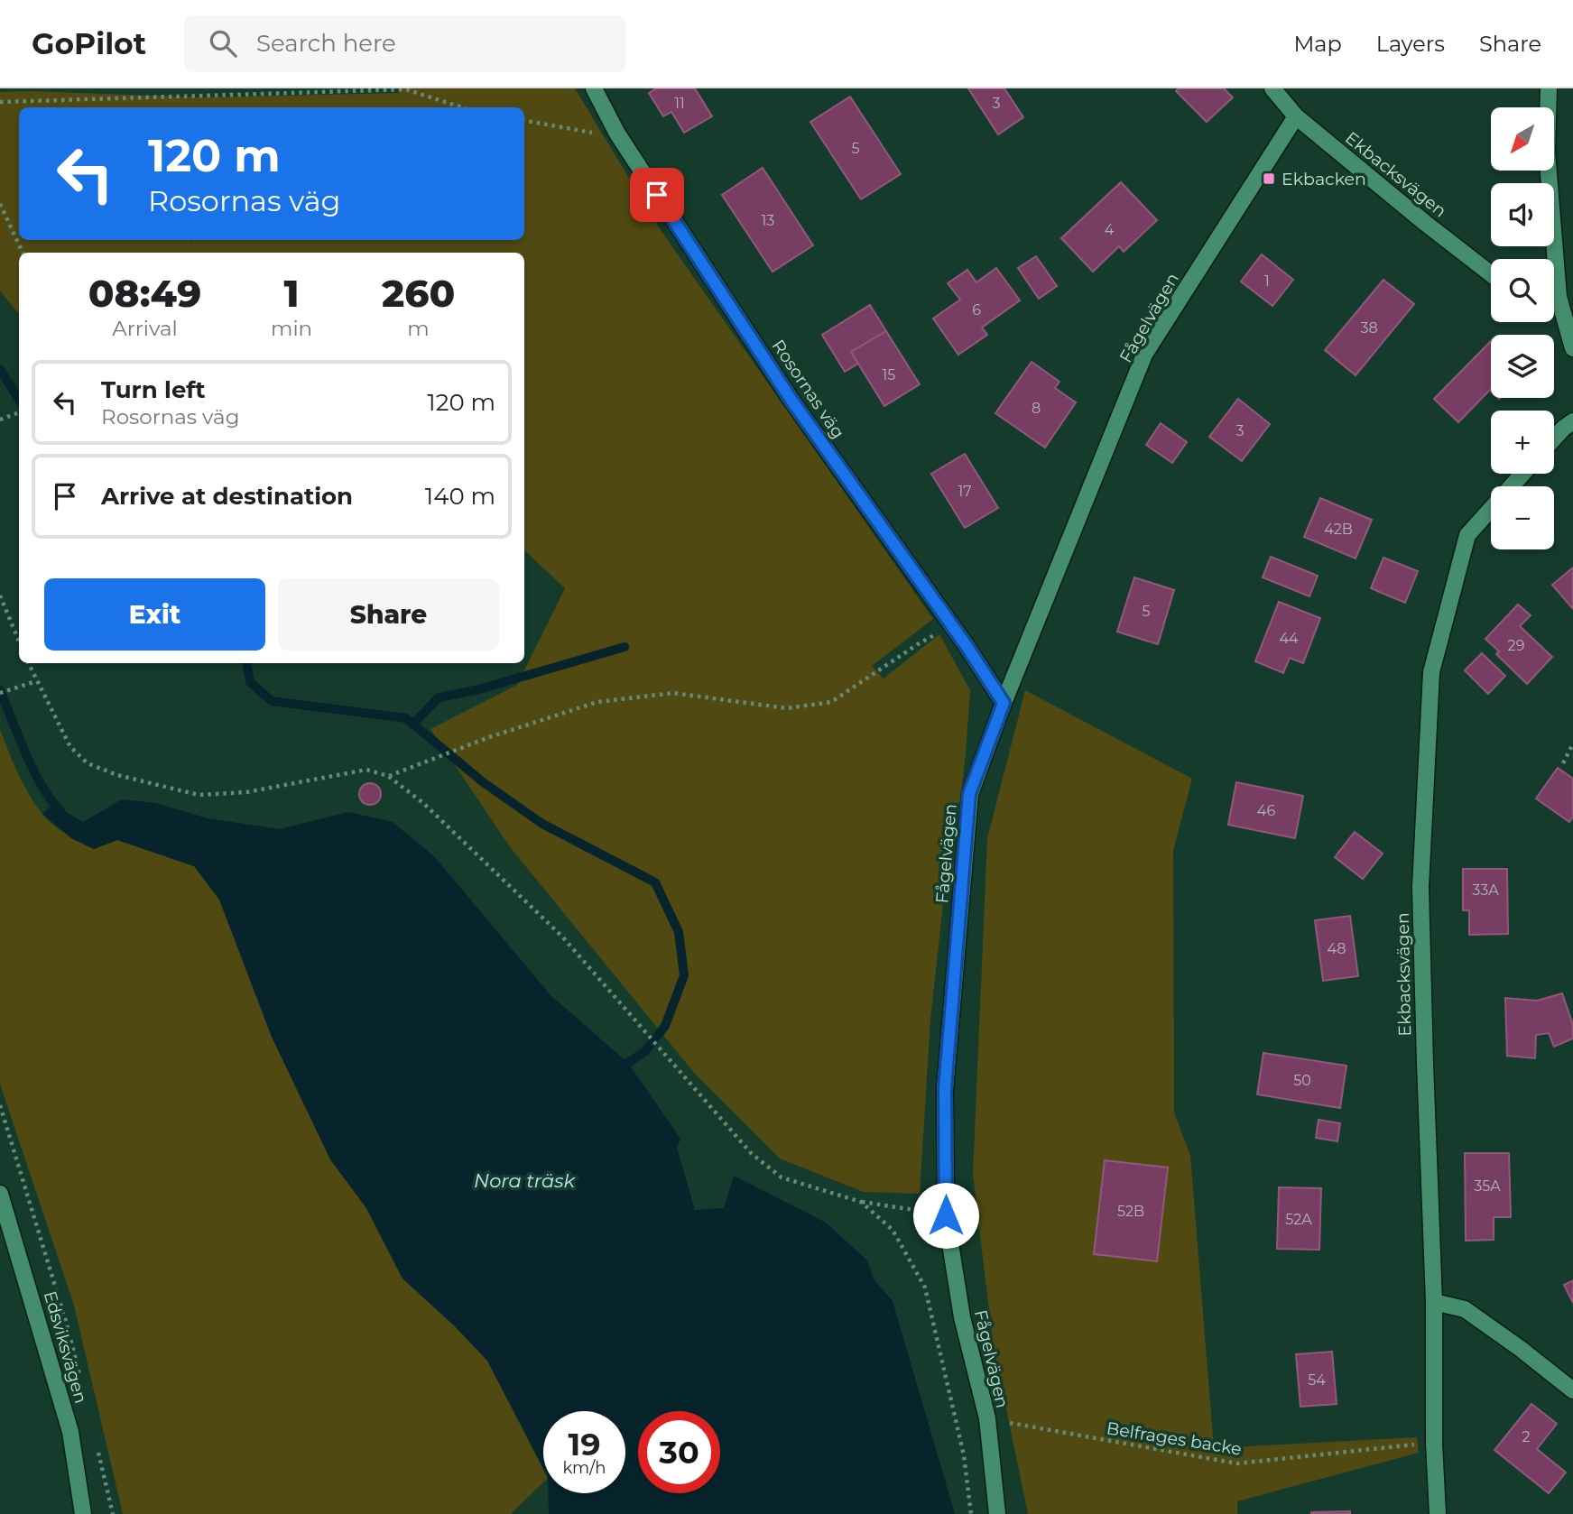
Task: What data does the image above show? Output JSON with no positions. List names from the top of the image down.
{
  "streets": {
    "street": [
      "Ekbacksvägen",
      "Fågelvägen",
      "Rosornas väg",
      "Edsviksvägen"
    ],
    "path": ["Belfrages backe"]
  },
  "crossings": [
    ["Ekbacksvägen", "Fågelvägen"],
    ["Ekbacksvägen", "Belfrages backe"],
    ["Fågelvägen", "Rosornas väg"],
    ["Fågelvägen", "Belfrages backe"]
  ],
  "water": ["Nora träsk"],
  "places": {
    "transit": ["Ekbacken"]
  },
  "house_numbers": [
    "11",
    "3",
    "5",
    "13",
    "4",
    "1",
    "6",
    "38",
    "15",
    "8",
    "3",
    "17",
    "42B",
    "5",
    "44",
    "29",
    "46",
    "33A",
    "48",
    "50",
    "35A",
    "52B",
    "52A",
    "54",
    "2"
  ],
  "north": "bottom left",
  "page": {
    "header": "GoPilot",
    "search": "Search here",
    "nav": ["Map", "Layers", "Share"],
    "map_buttons": ["+", "−"],
    "turn": ["120 m", "Rosornas väg"],
    "eta": [
      "08:49",
      "Arrival",
      "1",
      "min",
      "260",
      "m"
    ],
    "list": [
      {
        "name": "Turn left",
        "note": "Rosornas väg",
        "value": "120 m"
      },
      {
        "name": "Arrive at destination",
        "value": "140 m"
      }
    ],
    "buttons": ["Exit", "Share"],
    "speed": "19 km/h",
    "limit": "30"
  }
}
